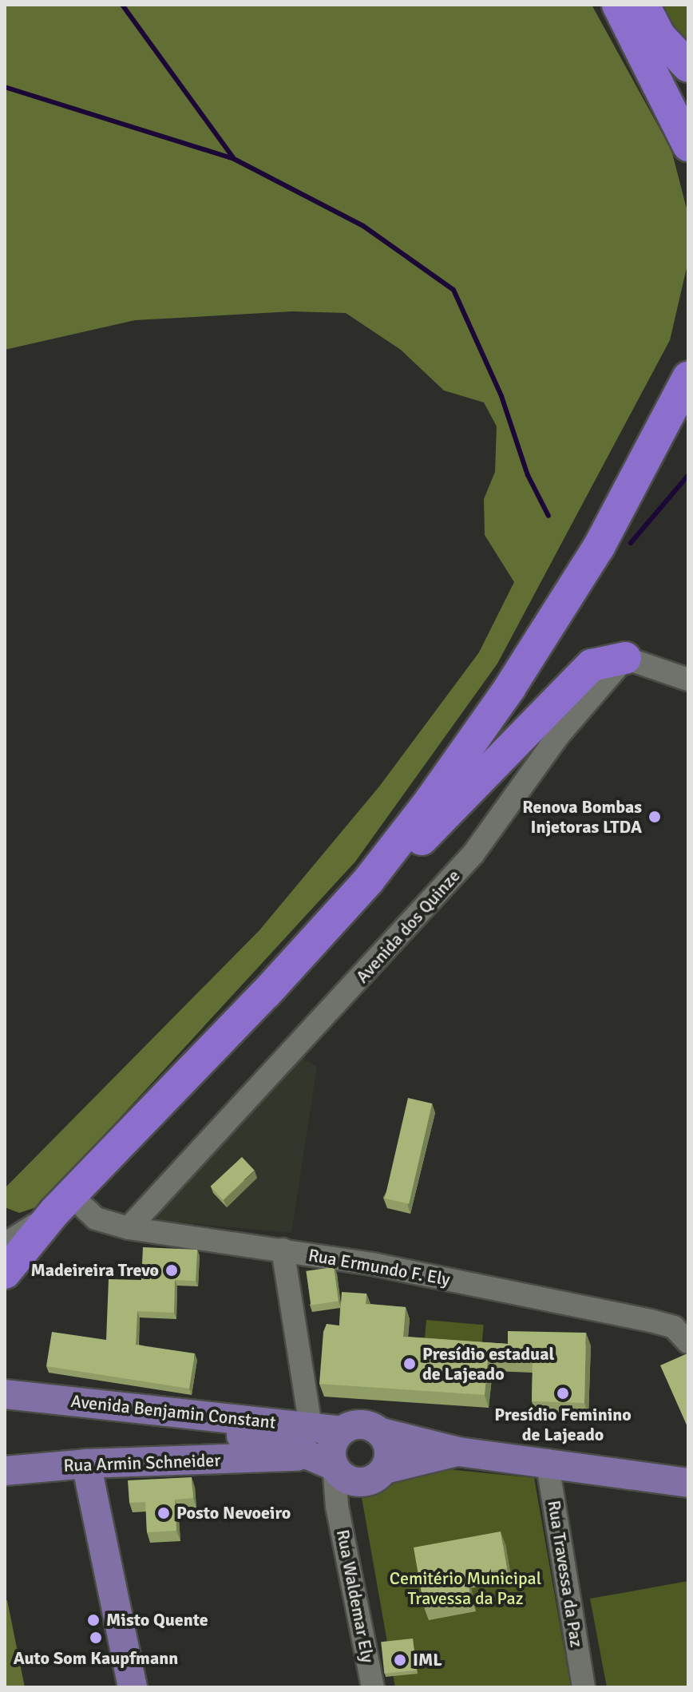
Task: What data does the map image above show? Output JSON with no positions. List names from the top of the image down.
{
  "streets": {
    "main road": ["Avenida Benjamin Constant", "Rua Armin Schneider"],
    "street": [
      "Avenida dos Quinze",
      "Rua Ermundo F. Ely",
      "Rua Travessa da Paz",
      "Rua Waldemar Ely"
    ]
  },
  "crossings": [
    ["Avenida dos Quinze", "Rua Ermundo F. Ely"],
    ["Avenida Benjamin Constant", "Rua Armin Schneider"],
    ["Avenida Benjamin Constant", "Rua Waldemar Ely"]
  ],
  "parks": ["Cemitério Municipal Travessa da Paz"],
  "places": [
    "Renova Bombas Injetoras LTDA",
    "Madeireira Trevo",
    "Presídio estadual de Lajeado",
    "Presídio Feminino de Lajeado",
    "Posto Nevoeiro",
    "Misto Quente",
    "Auto Som Kaupfmann",
    "IML"
  ]
}
